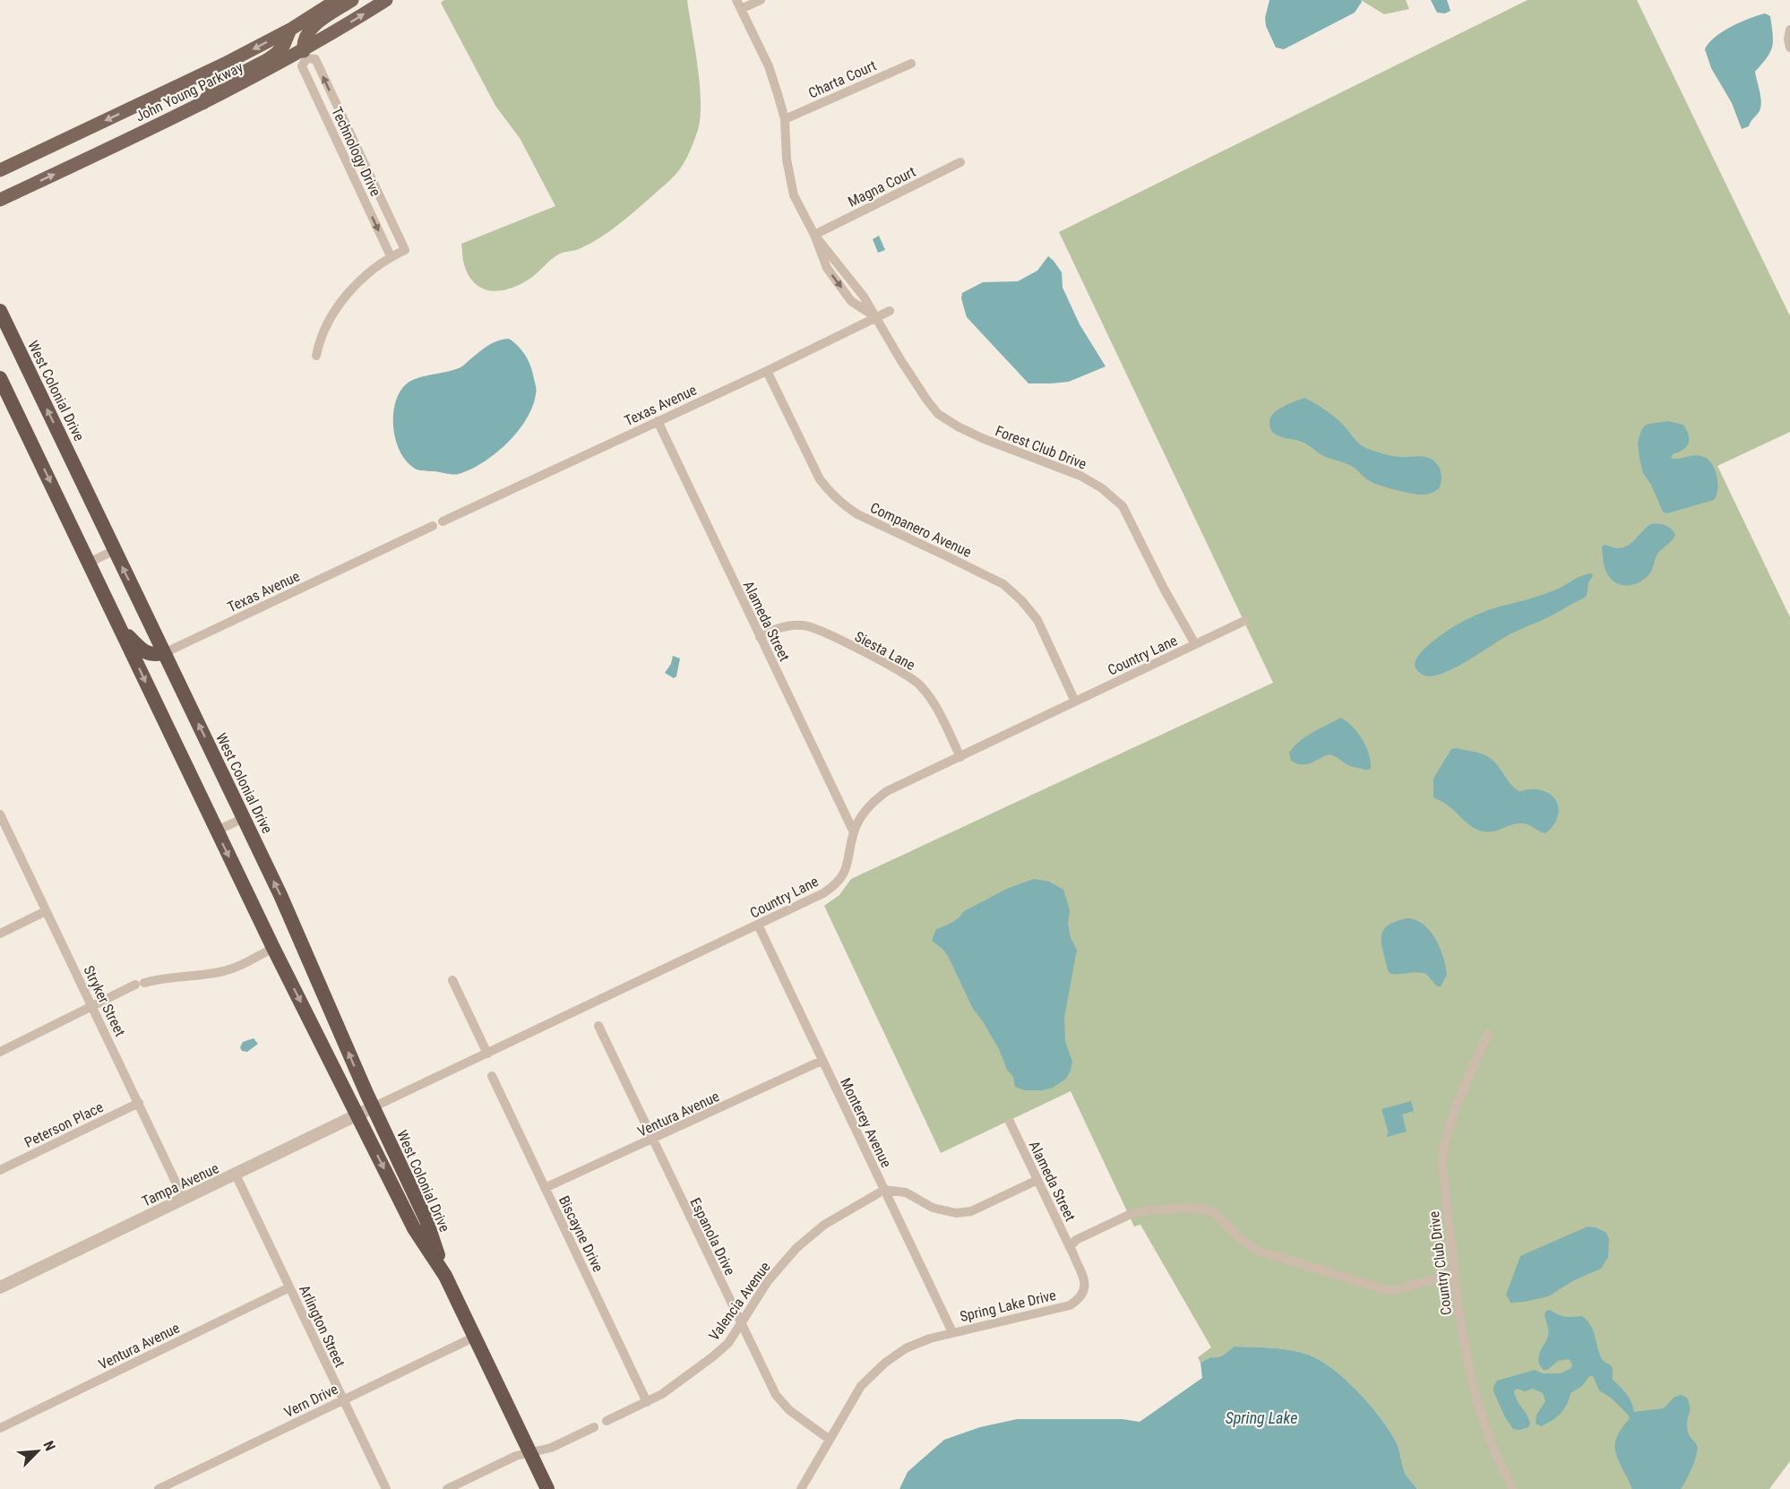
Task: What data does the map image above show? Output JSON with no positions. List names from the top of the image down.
{
  "streets": {
    "highway": ["West Colonial Drive"],
    "main road": ["John Young Parkway"],
    "street": [
      "Charta Court",
      "Technology Drive",
      "Magna Court",
      "Texas Avenue",
      "Forest Club Drive",
      "Companero Avenue",
      "Alameda Street",
      "Siesta Lane",
      "Country Lane",
      "Stryker Street",
      "Ventura Avenue",
      "Monterey Avenue",
      "Peterson Place",
      "Tampa Avenue",
      "Biscayne Drive",
      "Espanola Drive",
      "Country Club Drive",
      "Valencia Avenue",
      "Spring Lake Drive",
      "Arlington Street",
      "Vern Drive"
    ]
  },
  "crossings": [
    ["Charta Court", "Forest Club Drive"],
    ["John Young Parkway", "Technology Drive"],
    ["Magna Court", "Forest Club Drive"],
    ["West Colonial Drive", "Texas Avenue"],
    ["West Colonial Drive", "Country Lane"],
    ["West Colonial Drive", "Tampa Avenue"],
    ["West Colonial Drive", "Vern Drive"],
    ["Texas Avenue", "Forest Club Drive"],
    ["Texas Avenue", "Companero Avenue"],
    ["Texas Avenue", "Alameda Street"],
    ["Forest Club Drive", "Country Lane"],
    ["Companero Avenue", "Country Lane"],
    ["Alameda Street", "Siesta Lane"],
    ["Alameda Street", "Country Lane"],
    ["Alameda Street", "Spring Lake Drive"],
    ["Siesta Lane", "Country Lane"],
    ["Country Lane", "Monterey Avenue"],
    ["Country Lane", "Tampa Avenue"],
    ["Stryker Street", "Peterson Place"],
    ["Stryker Street", "Tampa Avenue"],
    ["Ventura Avenue", "Monterey Avenue"],
    ["Ventura Avenue", "Biscayne Drive"],
    ["Ventura Avenue", "Espanola Drive"],
    ["Ventura Avenue", "Arlington Street"],
    ["Monterey Avenue", "Valencia Avenue"],
    ["Monterey Avenue", "Spring Lake Drive"],
    ["Tampa Avenue", "Arlington Street"],
    ["Biscayne Drive", "Valencia Avenue"],
    ["Espanola Drive", "Valencia Avenue"],
    ["Espanola Drive", "Spring Lake Drive"],
    ["Arlington Street", "Vern Drive"]
  ],
  "water": ["Spring Lake"],
  "north": "top right"
}
